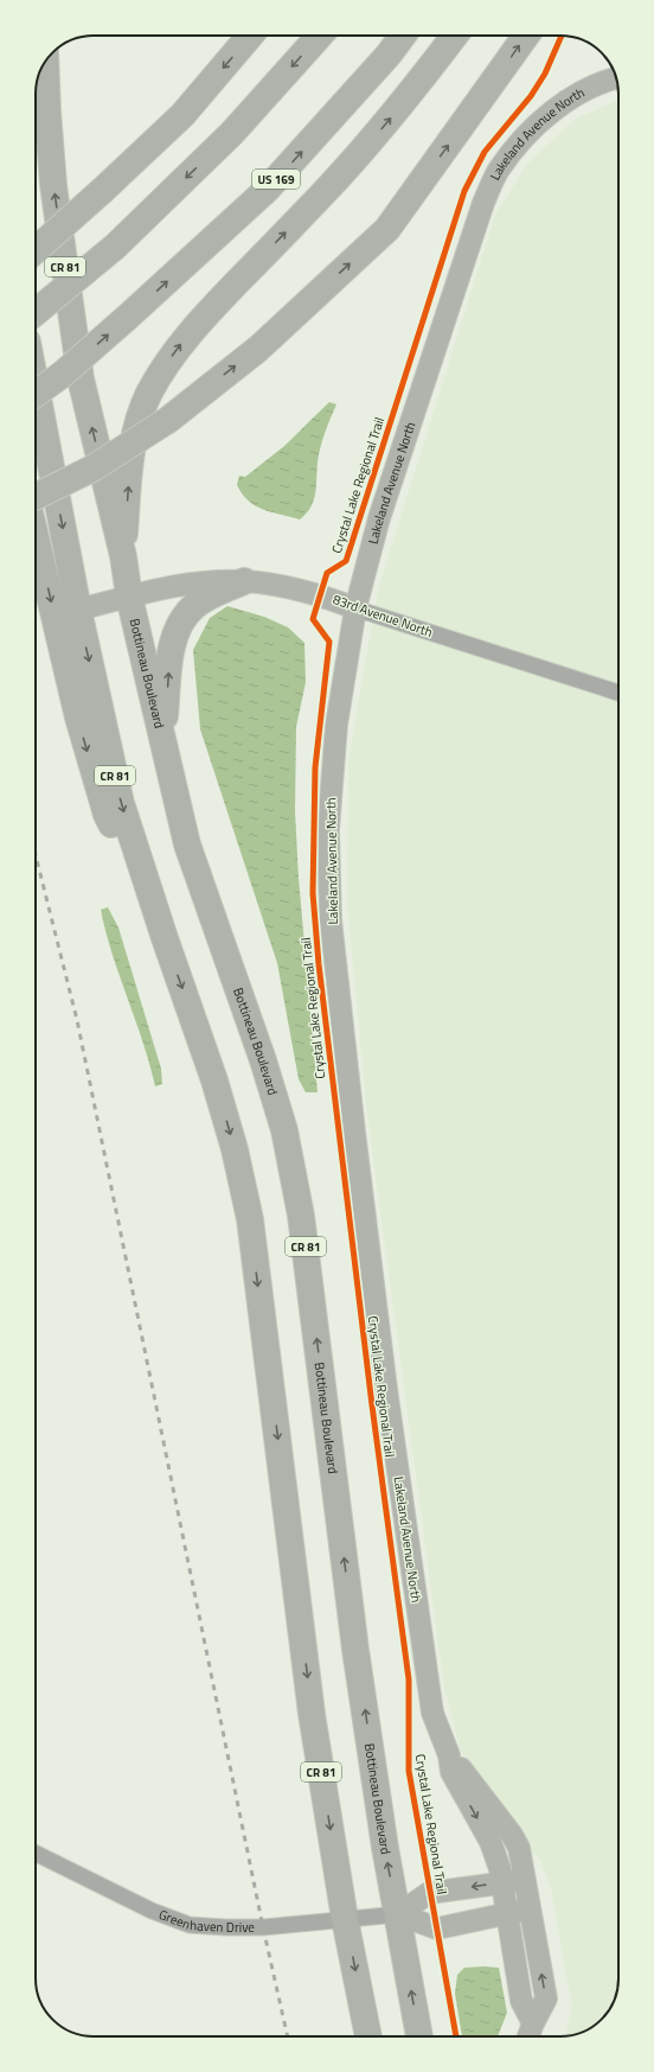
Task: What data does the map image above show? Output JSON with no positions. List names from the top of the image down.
{
  "streets": {
    "highway": ["US 169", "CR 81", "Bottineau Boulevard"],
    "street": ["Lakeland Avenue North", "83rd Avenue North", "Greenhaven Drive"],
    "cycle path": ["Crystal Lake Regional Trail"]
  },
  "crossings": [
    ["Lakeland Avenue North", "83rd Avenue North"],
    ["CR 81", "83rd Avenue North"],
    ["CR 81", "Greenhaven Drive"],
    ["83rd Avenue North", "Bottineau Boulevard"],
    ["Bottineau Boulevard", "Greenhaven Drive"]
  ]
}
